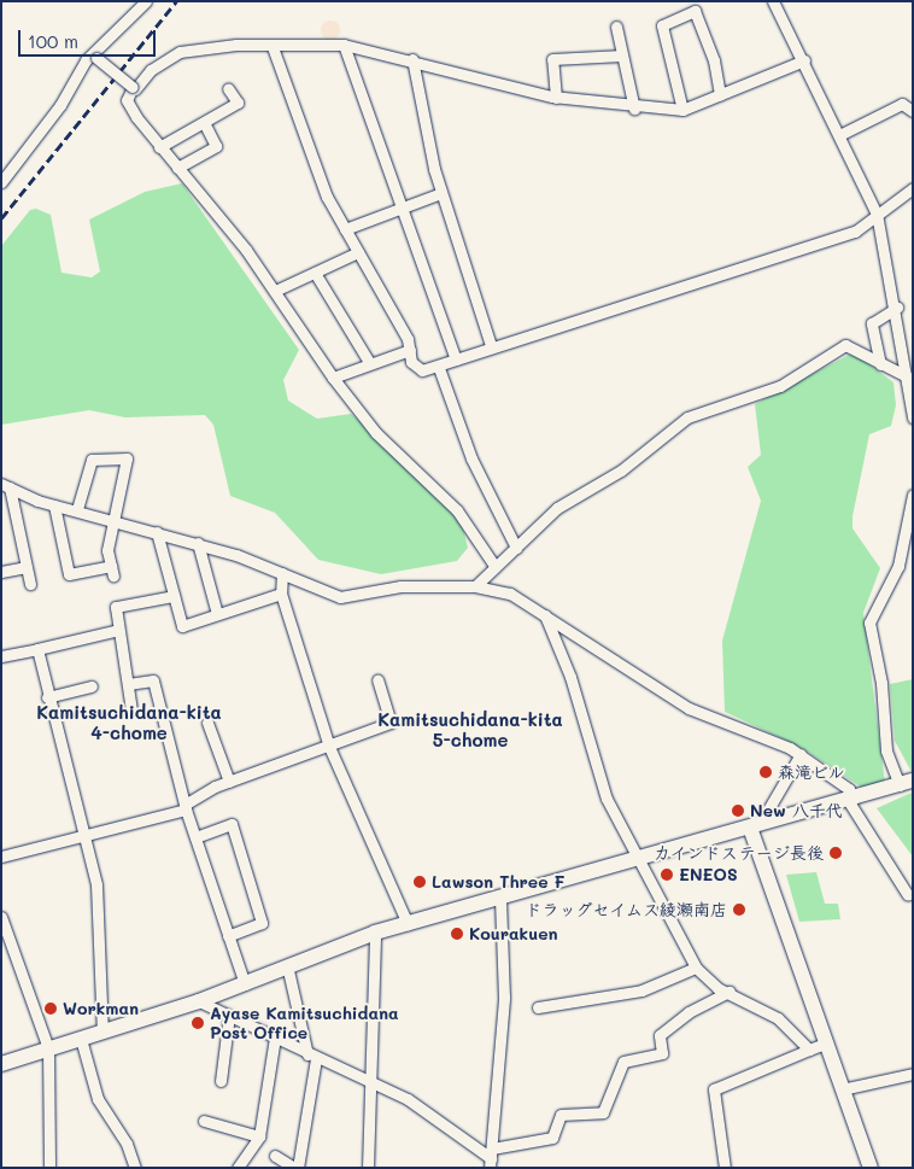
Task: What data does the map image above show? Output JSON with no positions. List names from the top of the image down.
{
  "districts": ["Kamitsuchidana-kita 4-chome", "Kamitsuchidana-kita 5-chome"],
  "places": [
    "森滝ビル",
    "New 八千代",
    "カインドステージ長後",
    "ENEOS",
    "Lawson Three F",
    "ドラッグセイムス綾瀬南店",
    "Kourakuen",
    "Workman",
    "Ayase Kamitsuchidana Post Office"
  ],
  "scale_bar": "100 m"
}
